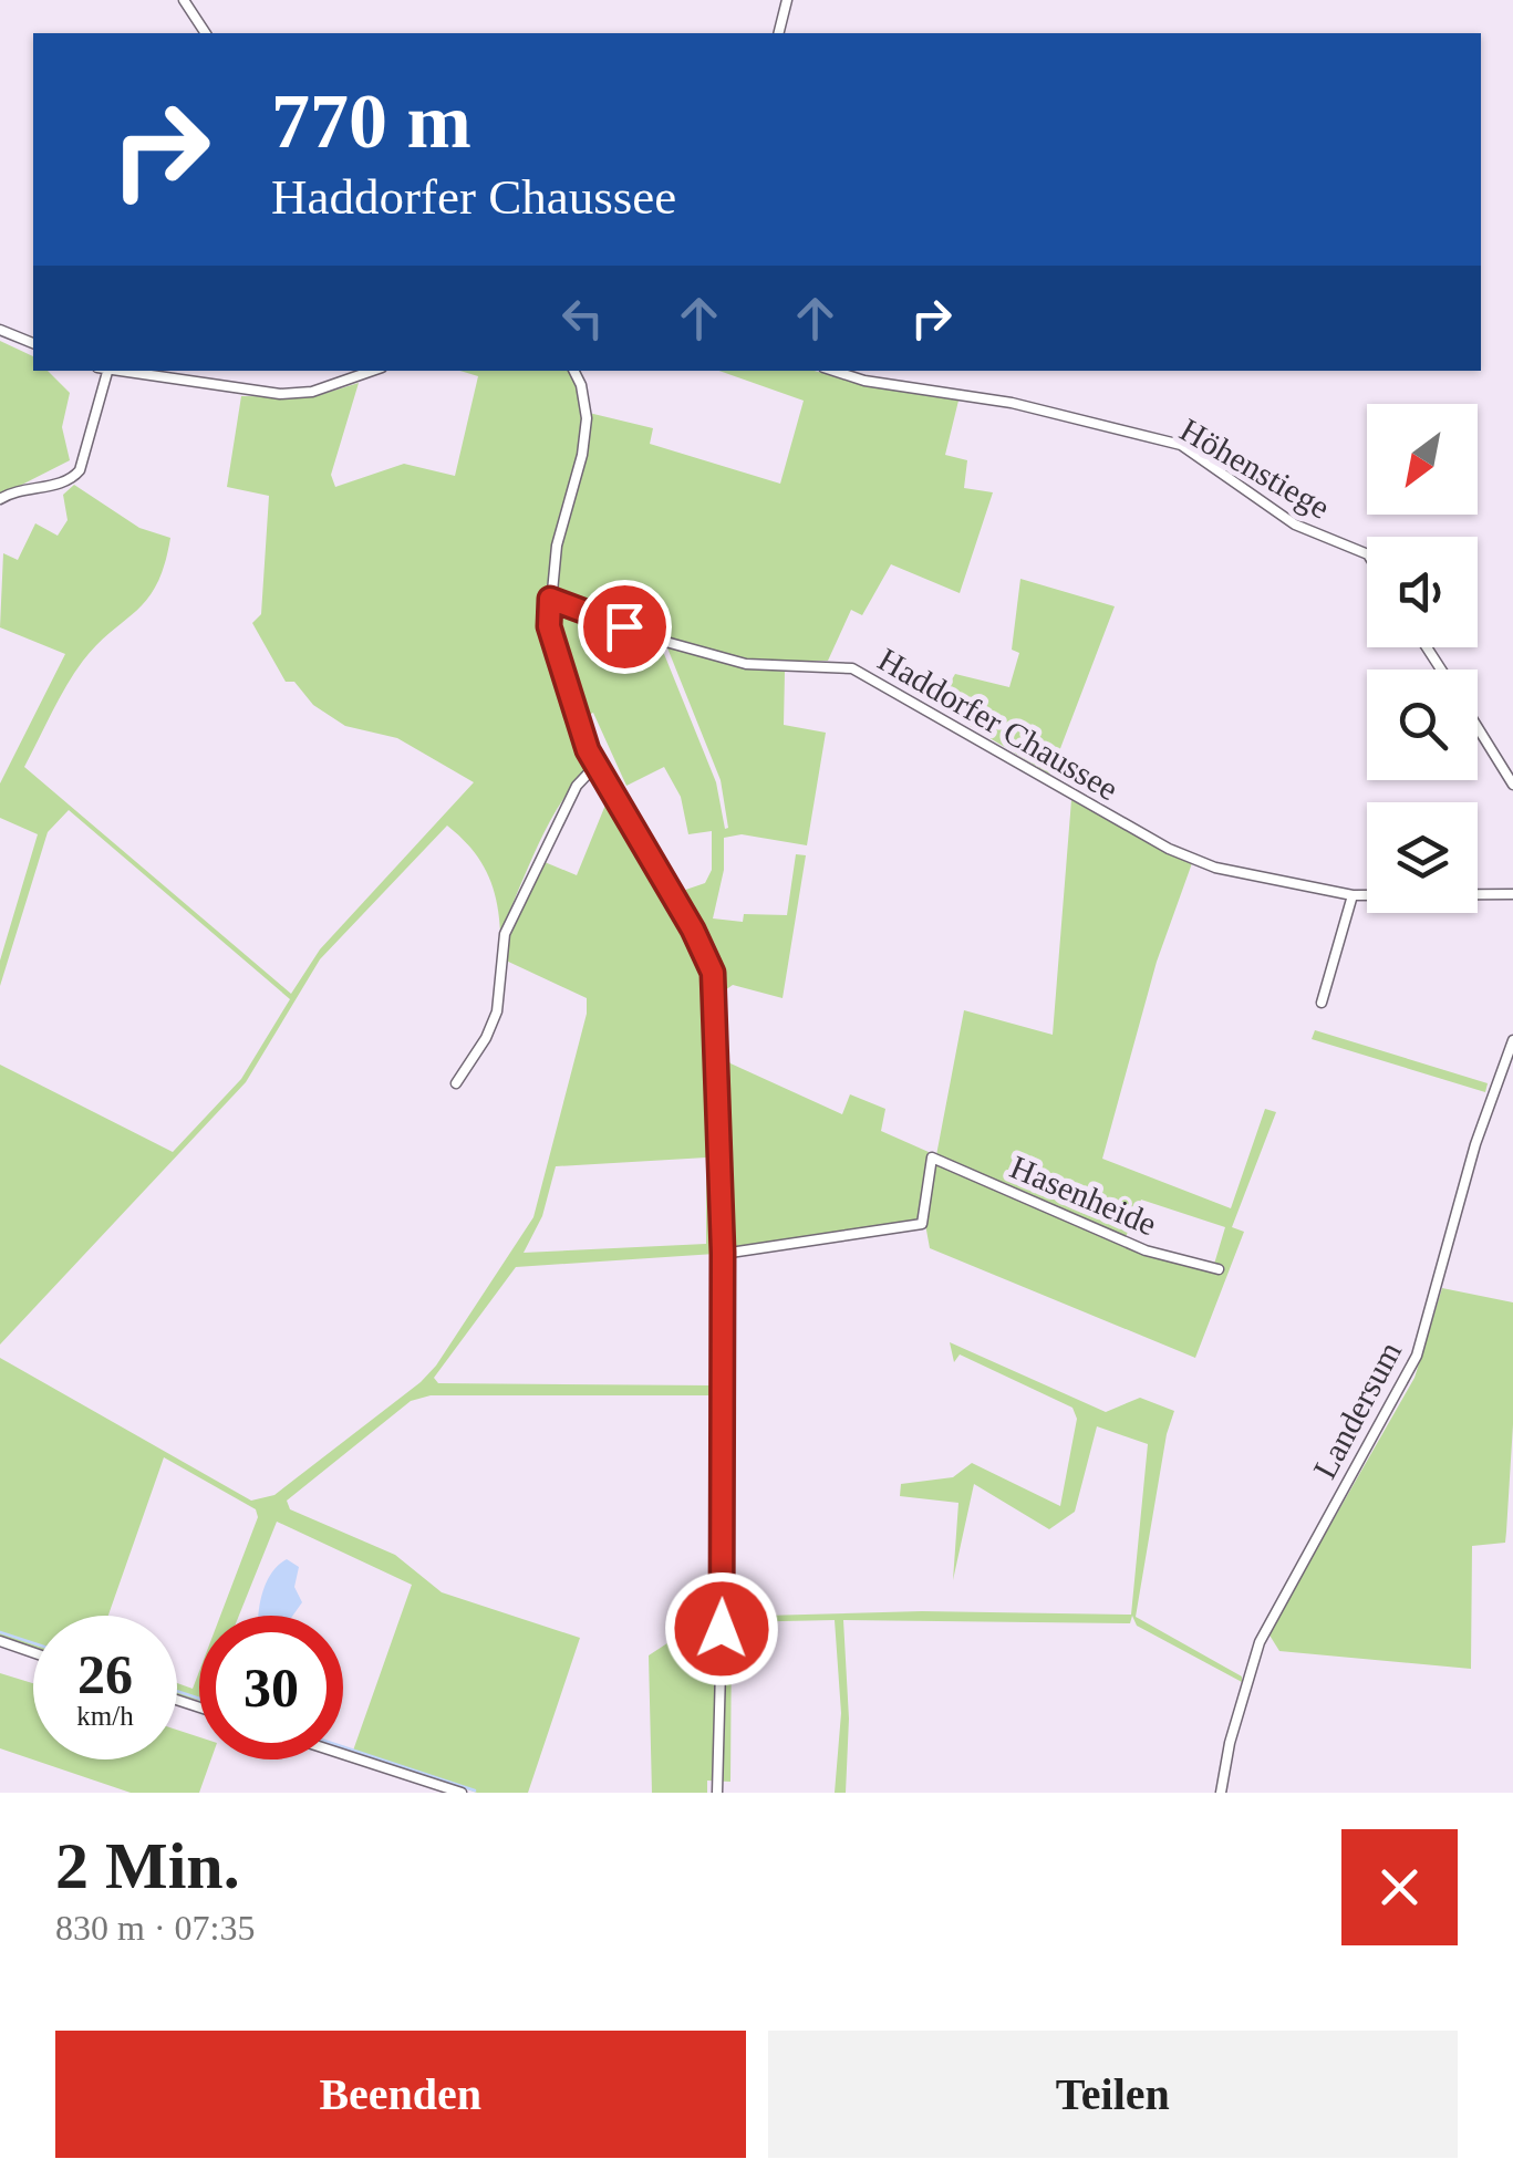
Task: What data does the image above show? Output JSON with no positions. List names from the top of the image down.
{
  "streets": {
    "street": [
      "Höhenstiege",
      "Haddorfer Chaussee",
      "Hasenheide",
      "Landersum"
    ]
  },
  "north": "bottom left",
  "page": {
    "turn": ["770 m", "Haddorfer Chaussee"],
    "speed": "26 km/h",
    "limit": "30",
    "heading": ["2 Min.", "830 m · 07:35"],
    "buttons": ["Beenden", "Teilen"]
  }
}
